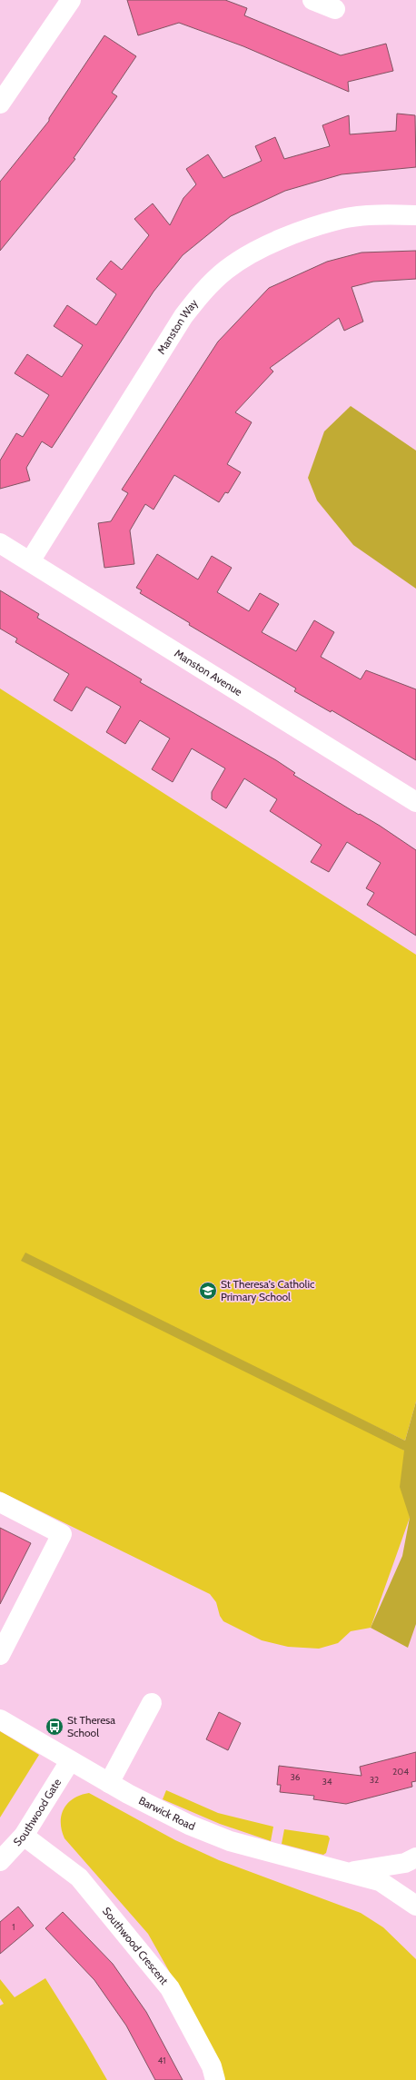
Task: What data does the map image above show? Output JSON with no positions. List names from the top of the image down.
{
  "streets": {
    "street": [
      "Manston Way",
      "Manston Avenue",
      "Southwood Gate",
      "Barwick Road",
      "Southwood Crescent"
    ]
  },
  "crossings": [
    ["Manston Way", "Manston Avenue"],
    ["Southwood Gate", "Barwick Road"],
    ["Southwood Gate", "Southwood Crescent"]
  ],
  "places": {
    "school or university": ["St Theresa's Catholic Primary School"],
    "bus stop": ["St Theresa School"]
  },
  "house_numbers": [
    "204",
    "36",
    "32",
    "34",
    "1",
    "41"
  ]
}
